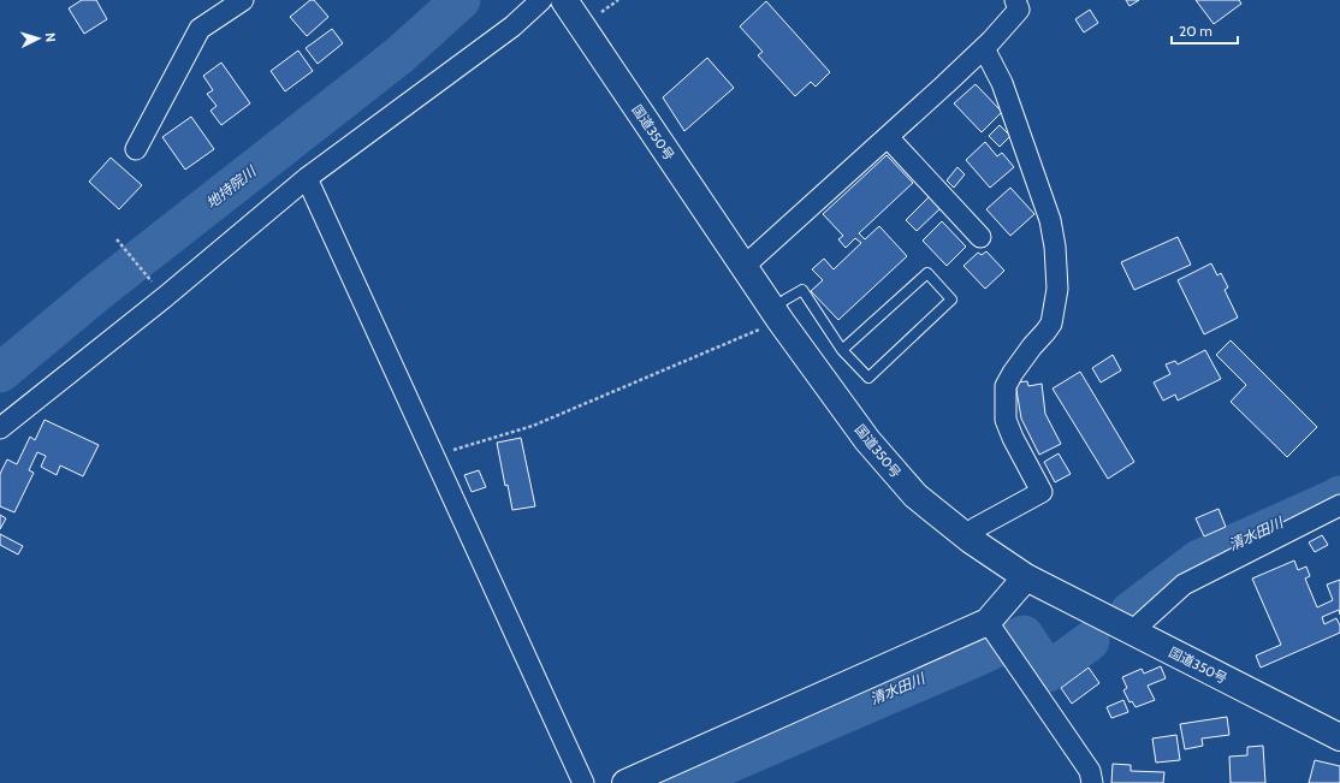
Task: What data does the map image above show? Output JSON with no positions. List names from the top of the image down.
{
  "streets": {
    "main road": ["国道350号"]
  },
  "water": ["地持院川", "清水田川"],
  "scale_bar": "20 m",
  "north": "right"
}
